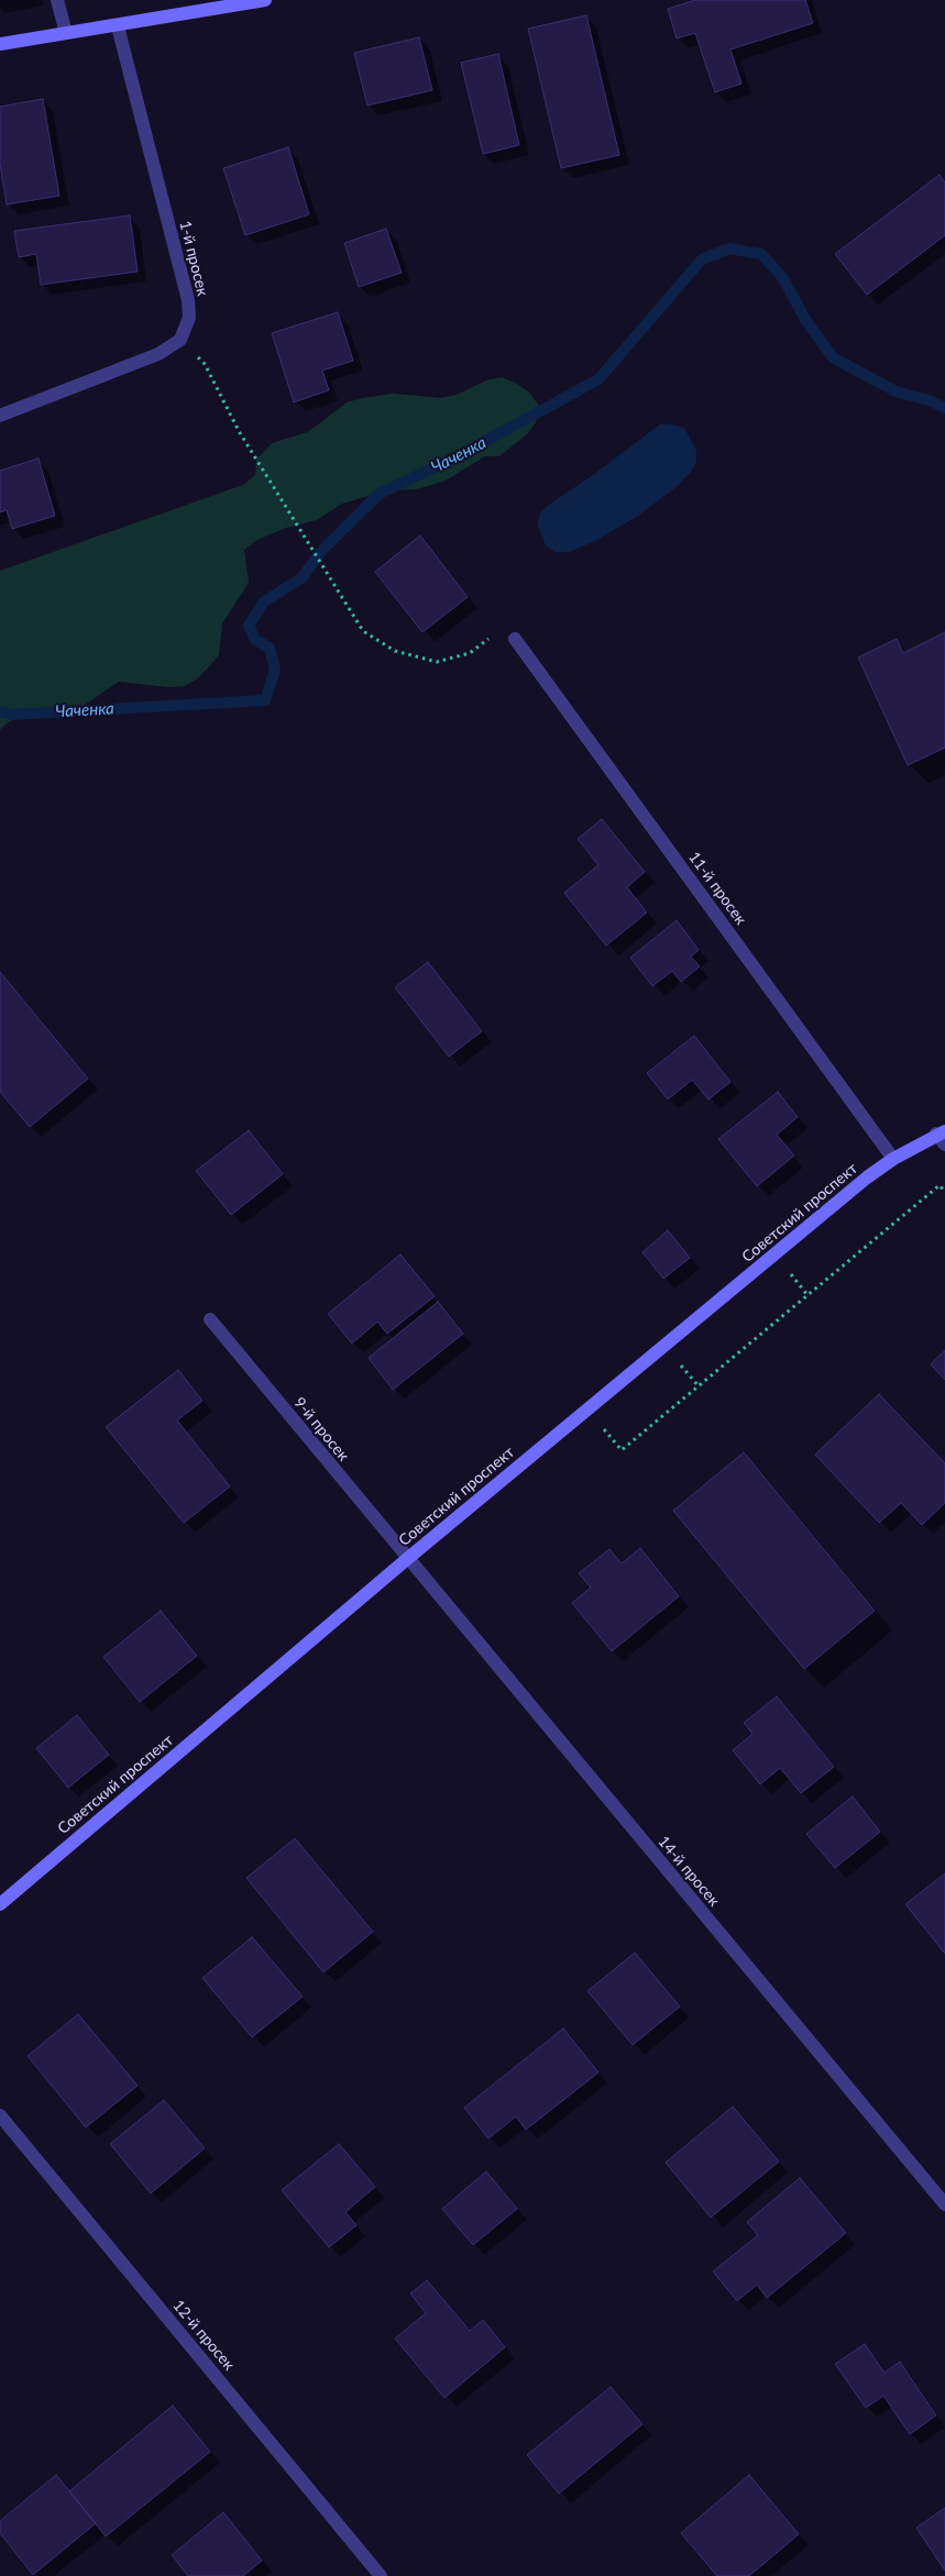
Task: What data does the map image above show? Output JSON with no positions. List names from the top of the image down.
{
  "streets": {
    "street": [
      "1-й просек",
      "11-й просек",
      "Советский проспект",
      "9-й просек",
      "14-й просек",
      "12-й просек"
    ]
  },
  "crossings": [
    ["11-й просек", "Советский проспект"],
    ["Советский проспект", "9-й просек"],
    ["Советский проспект", "14-й просек"],
    ["9-й просек", "14-й просек"]
  ],
  "water": ["Чаченка"]
}
